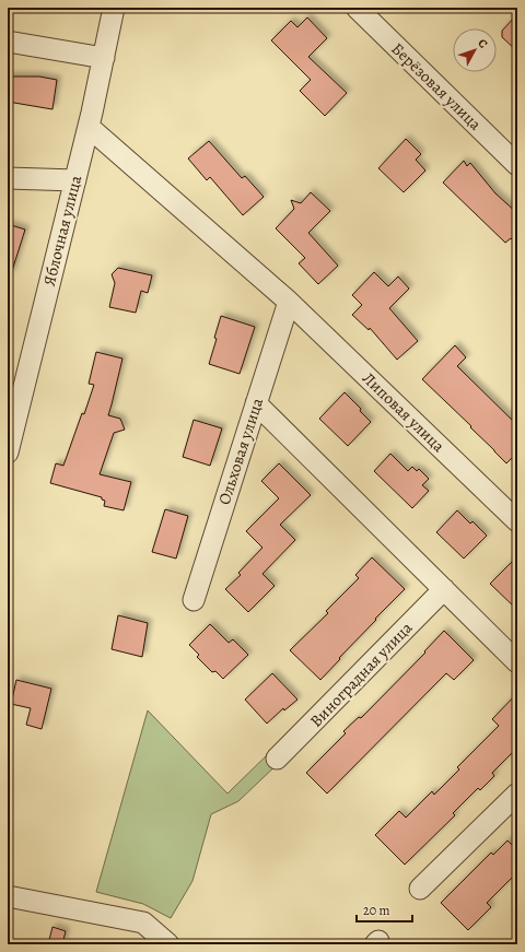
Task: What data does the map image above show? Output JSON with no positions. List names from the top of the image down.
{
  "streets": {
    "street": [
      "Берёзовая улица",
      "Яблочная улица",
      "Липовая улица",
      "Ольховая улица",
      "Виноградная улица"
    ]
  },
  "crossings": [
    ["Яблочная улица", "Липовая улица"],
    ["Липовая улица", "Ольховая улица"]
  ],
  "scale_bar": "20 m",
  "north": "top right"
}
